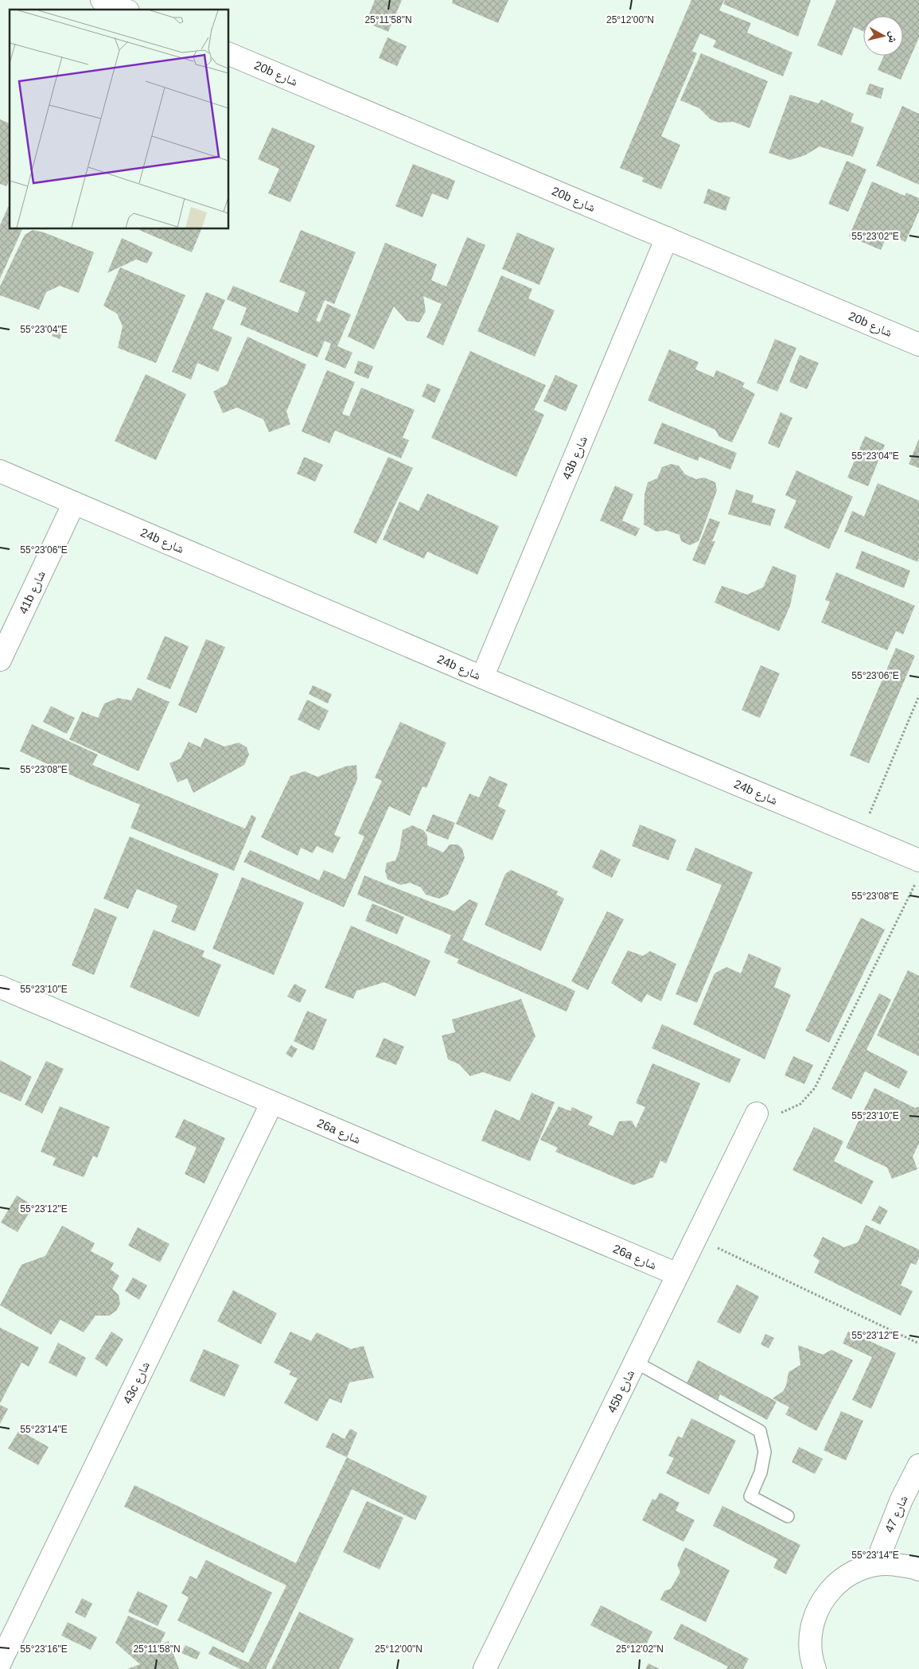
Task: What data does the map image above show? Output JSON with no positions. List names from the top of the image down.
{
  "streets": {
    "street": [
      "20b شارع",
      "43b شارع",
      "24b شارع",
      "41b شارع",
      "26a شارع",
      "43c شارع",
      "45b شارع",
      "شارع 47"
    ]
  },
  "crossings": [
    ["20b شارع", "43b شارع"],
    ["43b شارع", "24b شارع"],
    ["24b شارع", "41b شارع"],
    ["26a شارع", "43c شارع"],
    ["26a شارع", "45b شارع"]
  ],
  "north": "right",
  "coordinates": [
    "25°11'58\"N",
    "25°12'00\"N",
    "55°23'02\"E",
    "55°23'04\"E",
    "55°23'06\"E",
    "55°23'08\"E",
    "55°23'10\"E",
    "55°23'12\"E",
    "55°23'14\"E",
    "55°23'16\"E",
    "25°12'02\"N"
  ]
}
